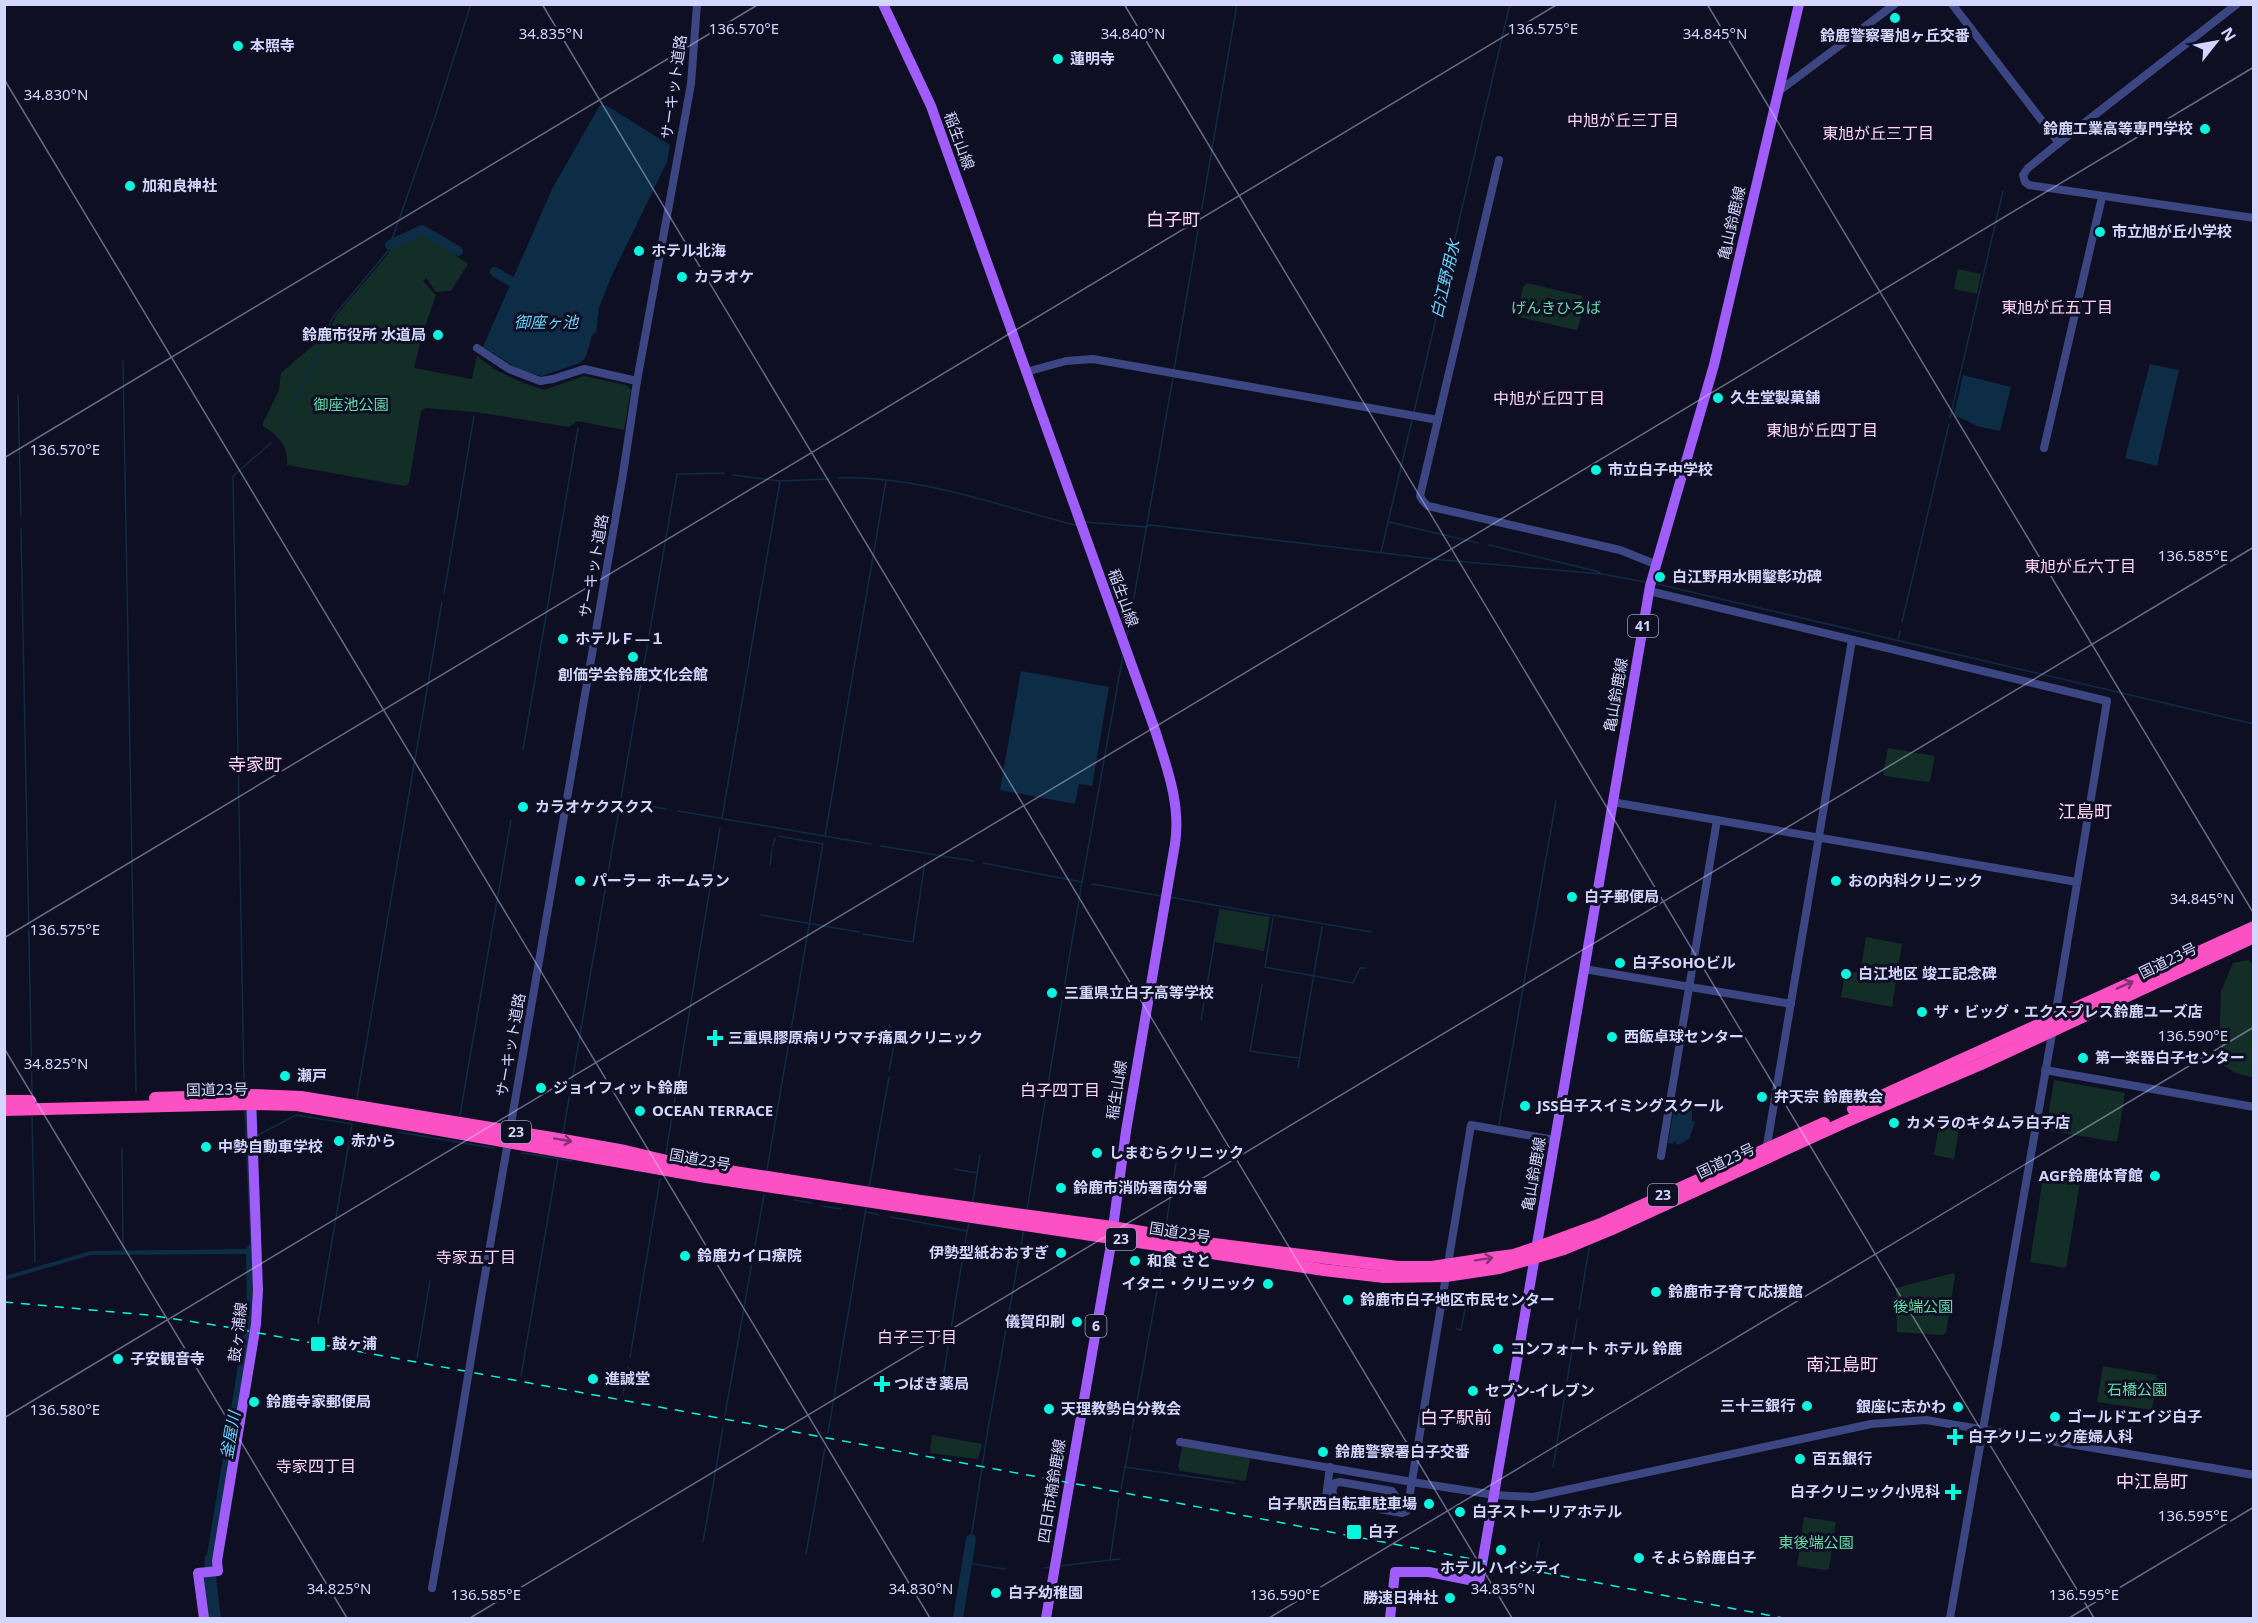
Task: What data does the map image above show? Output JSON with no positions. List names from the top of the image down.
{
  "streets": {
    "highway": ["国道23号", "23"],
    "main road": [
      "稲生山線",
      "亀山鈴鹿線",
      "41",
      "6",
      "鼓ヶ浦線",
      "四日市楠鈴鹿線"
    ],
    "street": ["サーキット道路"]
  },
  "crossings": [
    ["サーキット道路", "国道23号"],
    ["稲生山線", "国道23号"],
    ["稲生山線", "四日市楠鈴鹿線"],
    ["亀山鈴鹿線", "国道23号"],
    ["国道23号", "鼓ヶ浦線"],
    ["国道23号", "四日市楠鈴鹿線"]
  ],
  "districts": [
    "中旭が丘三丁目",
    "東旭が丘三丁目",
    "白子町",
    "東旭が丘五丁目",
    "中旭が丘四丁目",
    "東旭が丘四丁目",
    "東旭が丘六丁目",
    "寺家町",
    "江島町",
    "白子四丁目",
    "寺家五丁目",
    "白子三丁目",
    "南江島町",
    "白子駅前",
    "寺家四丁目",
    "中江島町"
  ],
  "water": ["白江野用水", "御座ヶ池", "釜屋川"],
  "parks": [
    "げんきひろば",
    "御座池公園",
    "後端公園",
    "石橋公園",
    "東後端公園"
  ],
  "places": {
    "other": [
      "鈴鹿警察署旭ヶ丘交番",
      "本照寺",
      "蓮明寺",
      "鈴鹿工業高等専門学校",
      "加和良神社",
      "市立旭が丘小学校",
      "ホテル北海",
      "カラオケ",
      "鈴鹿市役所 水道局",
      "久生堂製菓舗",
      "市立白子中学校",
      "白江野用水開鑿彰功碑",
      "ホテルＦ―１",
      "創価学会鈴鹿文化会館",
      "カラオケクスクス",
      "パーラー ホームラン",
      "おの内科クリニック",
      "白子郵便局",
      "白子SOHOビル",
      "白江地区 竣工記念碑",
      "三重県立白子高等学校",
      "ザ・ビッグ・エクスプレス鈴鹿ユーズ店",
      "西飯卓球センター",
      "第一楽器白子センター",
      "瀬戸",
      "ジョイフィット鈴鹿",
      "弁天宗 鈴鹿教会",
      "JSS白子スイミングスクール",
      "OCEAN TERRACE",
      "カメラのキタムラ白子店",
      "赤から",
      "中勢自動車学校",
      "しまむらクリニック",
      "AGF鈴鹿体育館",
      "鈴鹿市消防署南分署",
      "伊勢型紙おおすぎ",
      "鈴鹿カイロ療院",
      "和食 さと",
      "イタニ・クリニック",
      "鈴鹿市子育て応援館",
      "鈴鹿市白子地区市民センター",
      "儀賀印刷",
      "コンフォート ホテル 鈴鹿",
      "子安観音寺",
      "進誠堂",
      "セブン-イレブン",
      "鈴鹿寺家郵便局",
      "三十三銀行",
      "銀座に志かわ",
      "天理教勢白分教会",
      "ゴールドエイジ白子",
      "鈴鹿警察署白子交番",
      "百五銀行",
      "白子駅西自転車駐車場",
      "白子ストーリアホテル",
      "ホテル ハイシティ",
      "そよら鈴鹿白子",
      "白子幼稚園",
      "勝速日神社"
    ],
    "health": [
      "三重県膠原病リウマチ痛風クリニック",
      "つばき薬局",
      "白子クリニック産婦人科",
      "白子クリニック小児科"
    ],
    "transit": ["鼓ヶ浦", "白子"]
  },
  "north": "top right",
  "coordinates": [
    "136.570°E",
    "136.575°E",
    "34.835°N",
    "34.840°N",
    "34.845°N",
    "34.830°N",
    "136.585°E",
    "136.590°E",
    "34.825°N",
    "136.580°E",
    "136.595°E"
  ]
}
